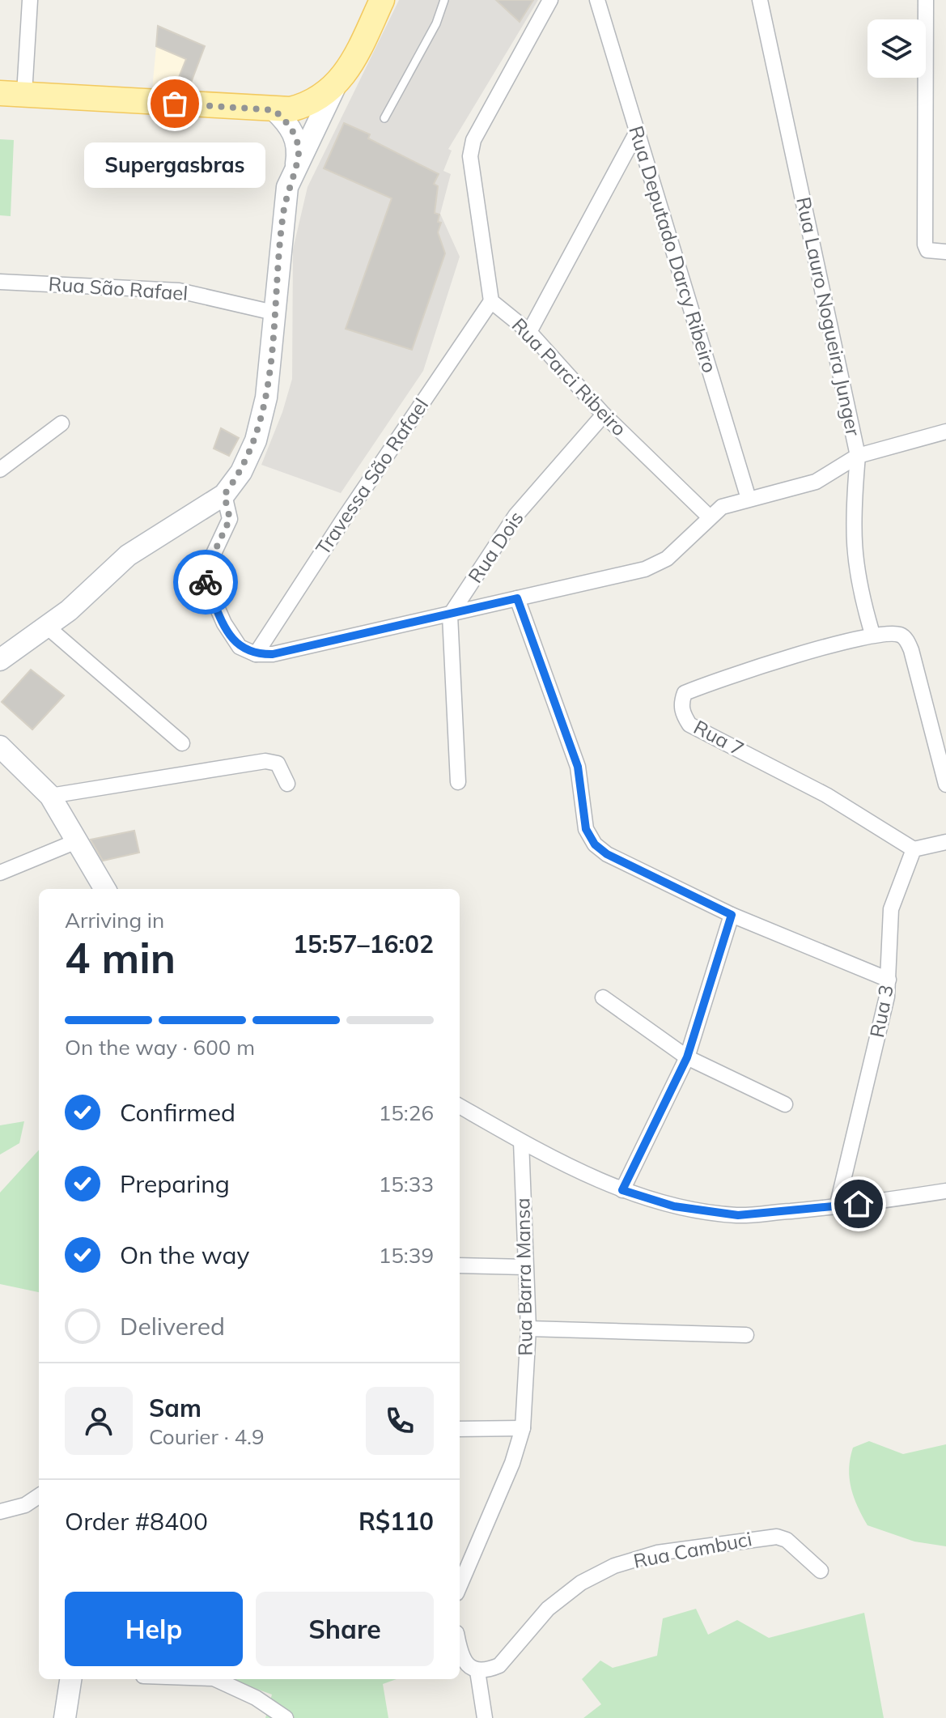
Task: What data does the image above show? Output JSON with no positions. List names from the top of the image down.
{
  "streets": {
    "street": [
      "Rua Deputado Darcy Ribeiro",
      "Rua São Rafael",
      "Rua Lauro Nogueira Junger",
      "Rua Parci Ribeiro",
      "Travessa São Rafael",
      "Rua Dois",
      "Rua 7",
      "Rua 3",
      "Rua Barra Mansa",
      "Rua Cambuci"
    ]
  },
  "crossings": [
    ["Rua Lauro Nogueira Junger", "Rua 7"],
    ["Rua Parci Ribeiro", "Travessa São Rafael"],
    ["Rua Parci Ribeiro", "Rua Dois"],
    ["Rua 7", "Rua 3"]
  ],
  "places": ["Supergasbras"],
  "page": {
    "bubble": "Supergasbras",
    "heading": ["4 min", "Arriving in", "15:57–16:02"],
    "panel": [
      "Sam",
      "Courier · 4.9",
      "Order #8400",
      "R$110"
    ],
    "bar": "On the way · 600 m",
    "list": [
      ["Confirmed", "15:26"],
      ["Preparing", "15:33"],
      ["On the way", "15:39"],
      "Delivered"
    ],
    "buttons": ["Help", "Share"]
  }
}
